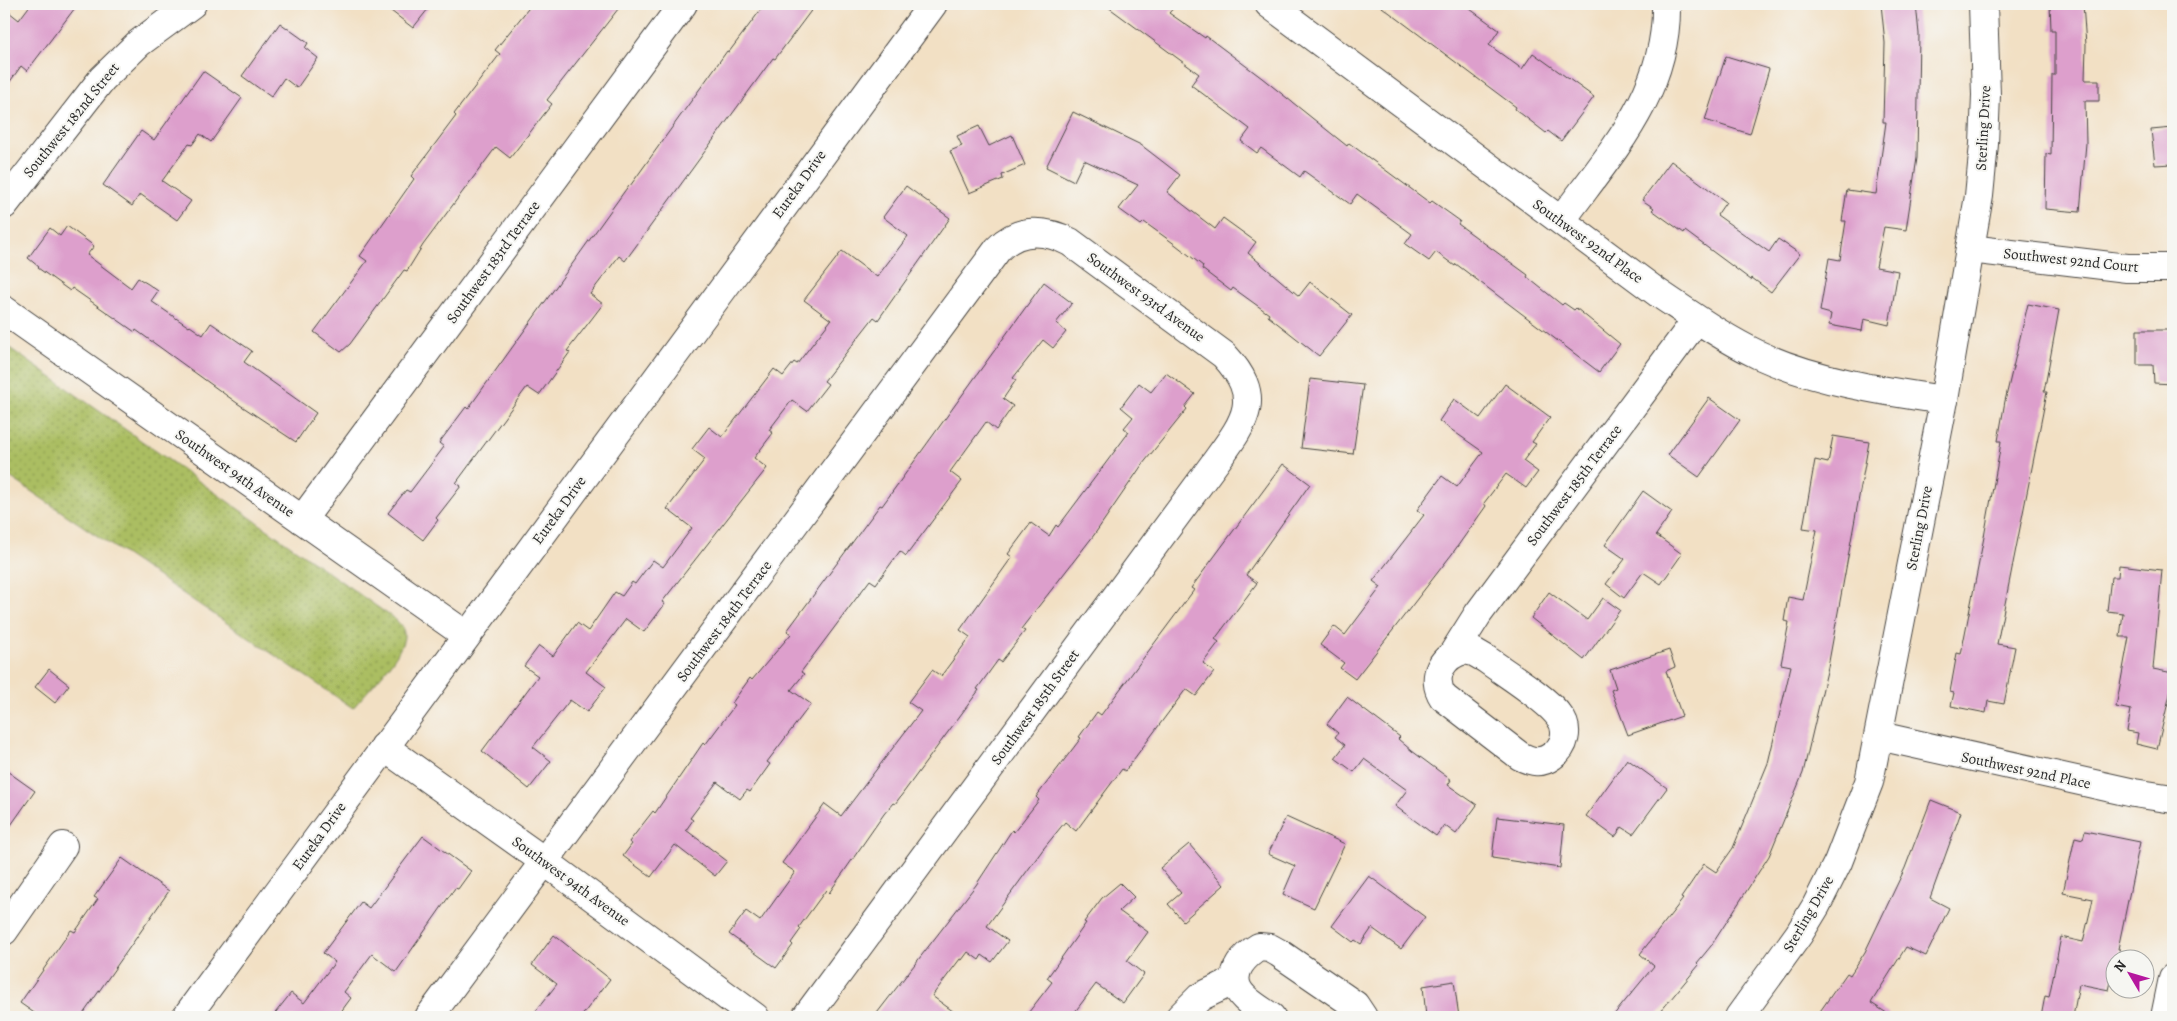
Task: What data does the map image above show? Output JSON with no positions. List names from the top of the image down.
{
  "streets": {
    "street": [
      "Southwest 182nd Street",
      "Sterling Drive",
      "Eureka Drive",
      "Southwest 92nd Place",
      "Southwest 92nd Court",
      "Southwest 183rd Terrace",
      "Southwest 93rd Avenue",
      "Southwest 94th Avenue",
      "Southwest 185th Terrace",
      "Southwest 184th Terrace",
      "Southwest 185th Street"
    ]
  },
  "crossings": [
    ["Sterling Drive", "Southwest 92nd Place"],
    ["Sterling Drive", "Southwest 92nd Court"],
    ["Eureka Drive", "Southwest 94th Avenue"],
    ["Southwest 92nd Place", "Southwest 185th Terrace"],
    ["Southwest 183rd Terrace", "Southwest 94th Avenue"],
    ["Southwest 93rd Avenue", "Southwest 184th Terrace"],
    ["Southwest 93rd Avenue", "Southwest 185th Street"],
    ["Southwest 94th Avenue", "Southwest 184th Terrace"]
  ],
  "north": "top left"
}
